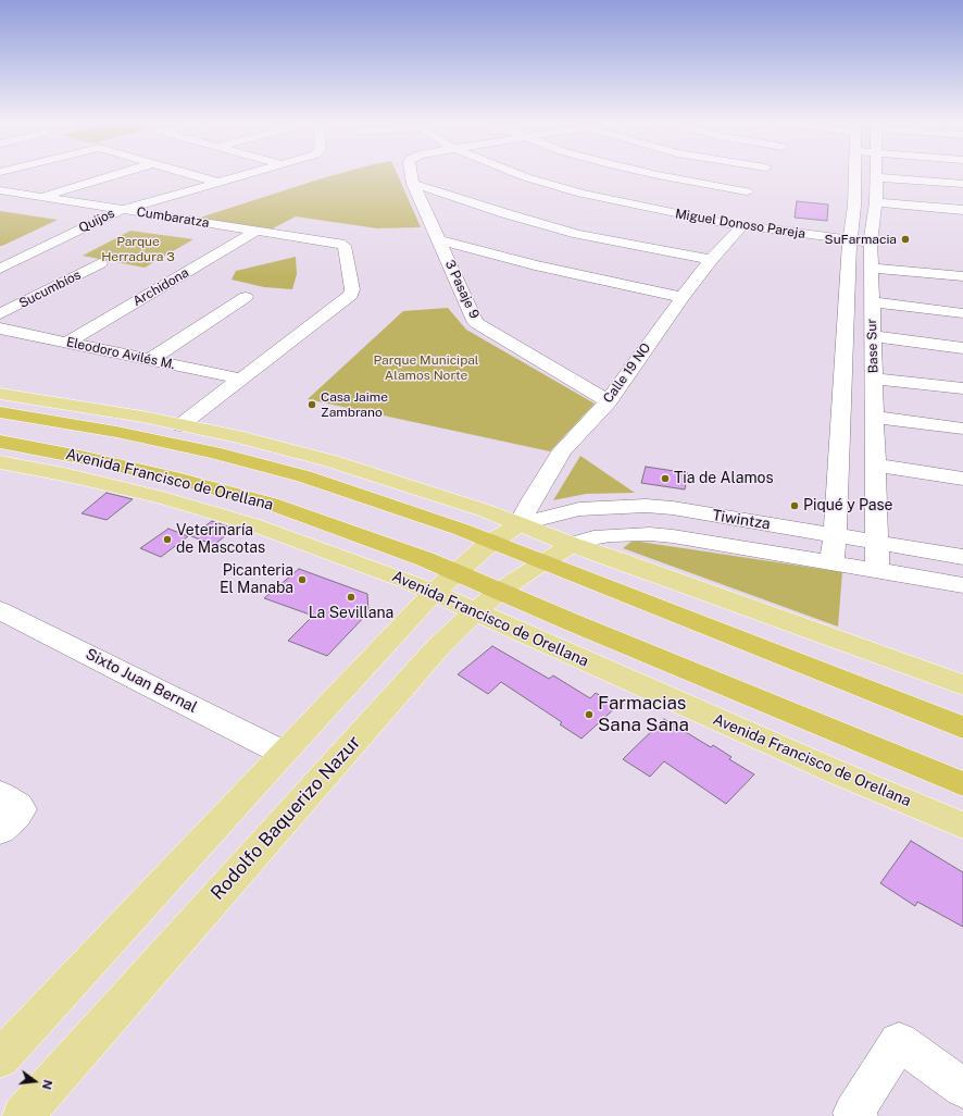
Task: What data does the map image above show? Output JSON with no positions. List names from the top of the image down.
{
  "streets": {
    "highway": ["Avenida Francisco de Orellana"],
    "main road": ["Rodolfo Baquerizo Nazur"],
    "street": [
      "Cumbaratza",
      "Quijos",
      "Miguel Donoso Pareja",
      "Archidona",
      "Sucumbíos",
      "3 Pasaje 9",
      "Base Sur",
      "Eleodoro Avilés M.",
      "Calle 19 NO",
      "Tiwintza",
      "Sixto Juan Bernal"
    ]
  },
  "crossings": [
    ["Cumbaratza", "Quijos"],
    ["Cumbaratza", "Archidona"],
    ["Cumbaratza", "Eleodoro Avilés M."],
    ["Miguel Donoso Pareja", "Base Sur"],
    ["Miguel Donoso Pareja", "Calle 19 NO"],
    ["Archidona", "Eleodoro Avilés M."],
    ["3 Pasaje 9", "Calle 19 NO"],
    ["Base Sur", "Tiwintza"],
    ["Calle 19 NO", "Tiwintza"],
    ["Avenida Francisco de Orellana", "Rodolfo Baquerizo Nazur"],
    ["Tiwintza", "Rodolfo Baquerizo Nazur"]
  ],
  "parks": ["Parque Herradura 3", "Parque Municipal Alamos Norte"],
  "places": [
    "SuFarmacia",
    "Casa Jaime Zambrano",
    "Tia de Alamos",
    "Piqué y Pase",
    "Veterinaría de Mascotas",
    "Picanteria El Manaba",
    "La Sevillana",
    "Farmacias Sana Sana"
  ],
  "north": "right"
}
